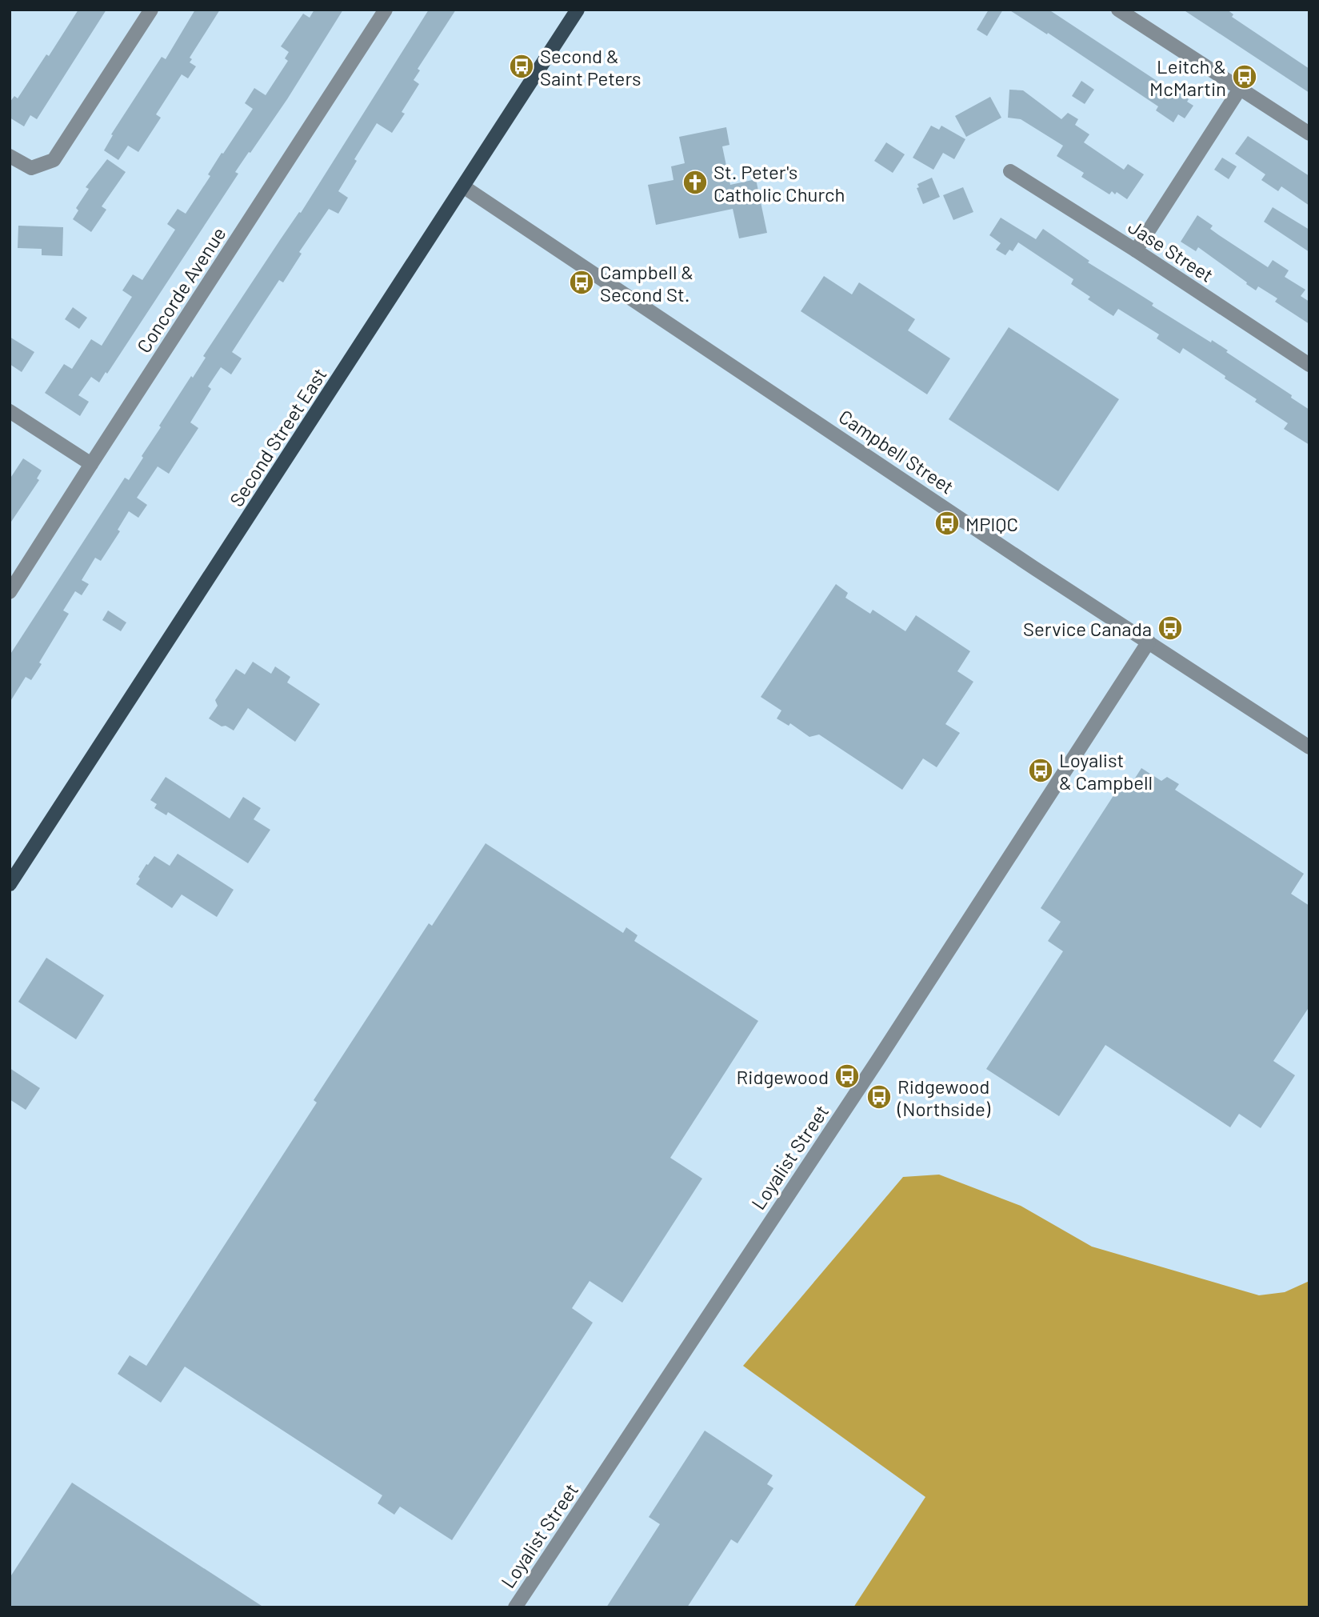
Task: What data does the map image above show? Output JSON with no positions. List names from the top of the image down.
{
  "streets": {
    "main road": ["Second Street East"],
    "street": [
      "Jase Street",
      "Concorde Avenue",
      "Campbell Street",
      "Loyalist Street"
    ]
  },
  "crossings": [
    ["Second Street East", "Campbell Street"],
    ["Campbell Street", "Loyalist Street"]
  ],
  "places": {
    "bus stop": [
      "Second & Saint Peters",
      "Leitch & McMartin",
      "Campbell & Second St.",
      "MPIQC",
      "Service Canada",
      "Loyalist & Campbell",
      "Ridgewood",
      "Ridgewood (Northside)"
    ],
    "church": ["St. Peter's Catholic Church"]
  }
}
